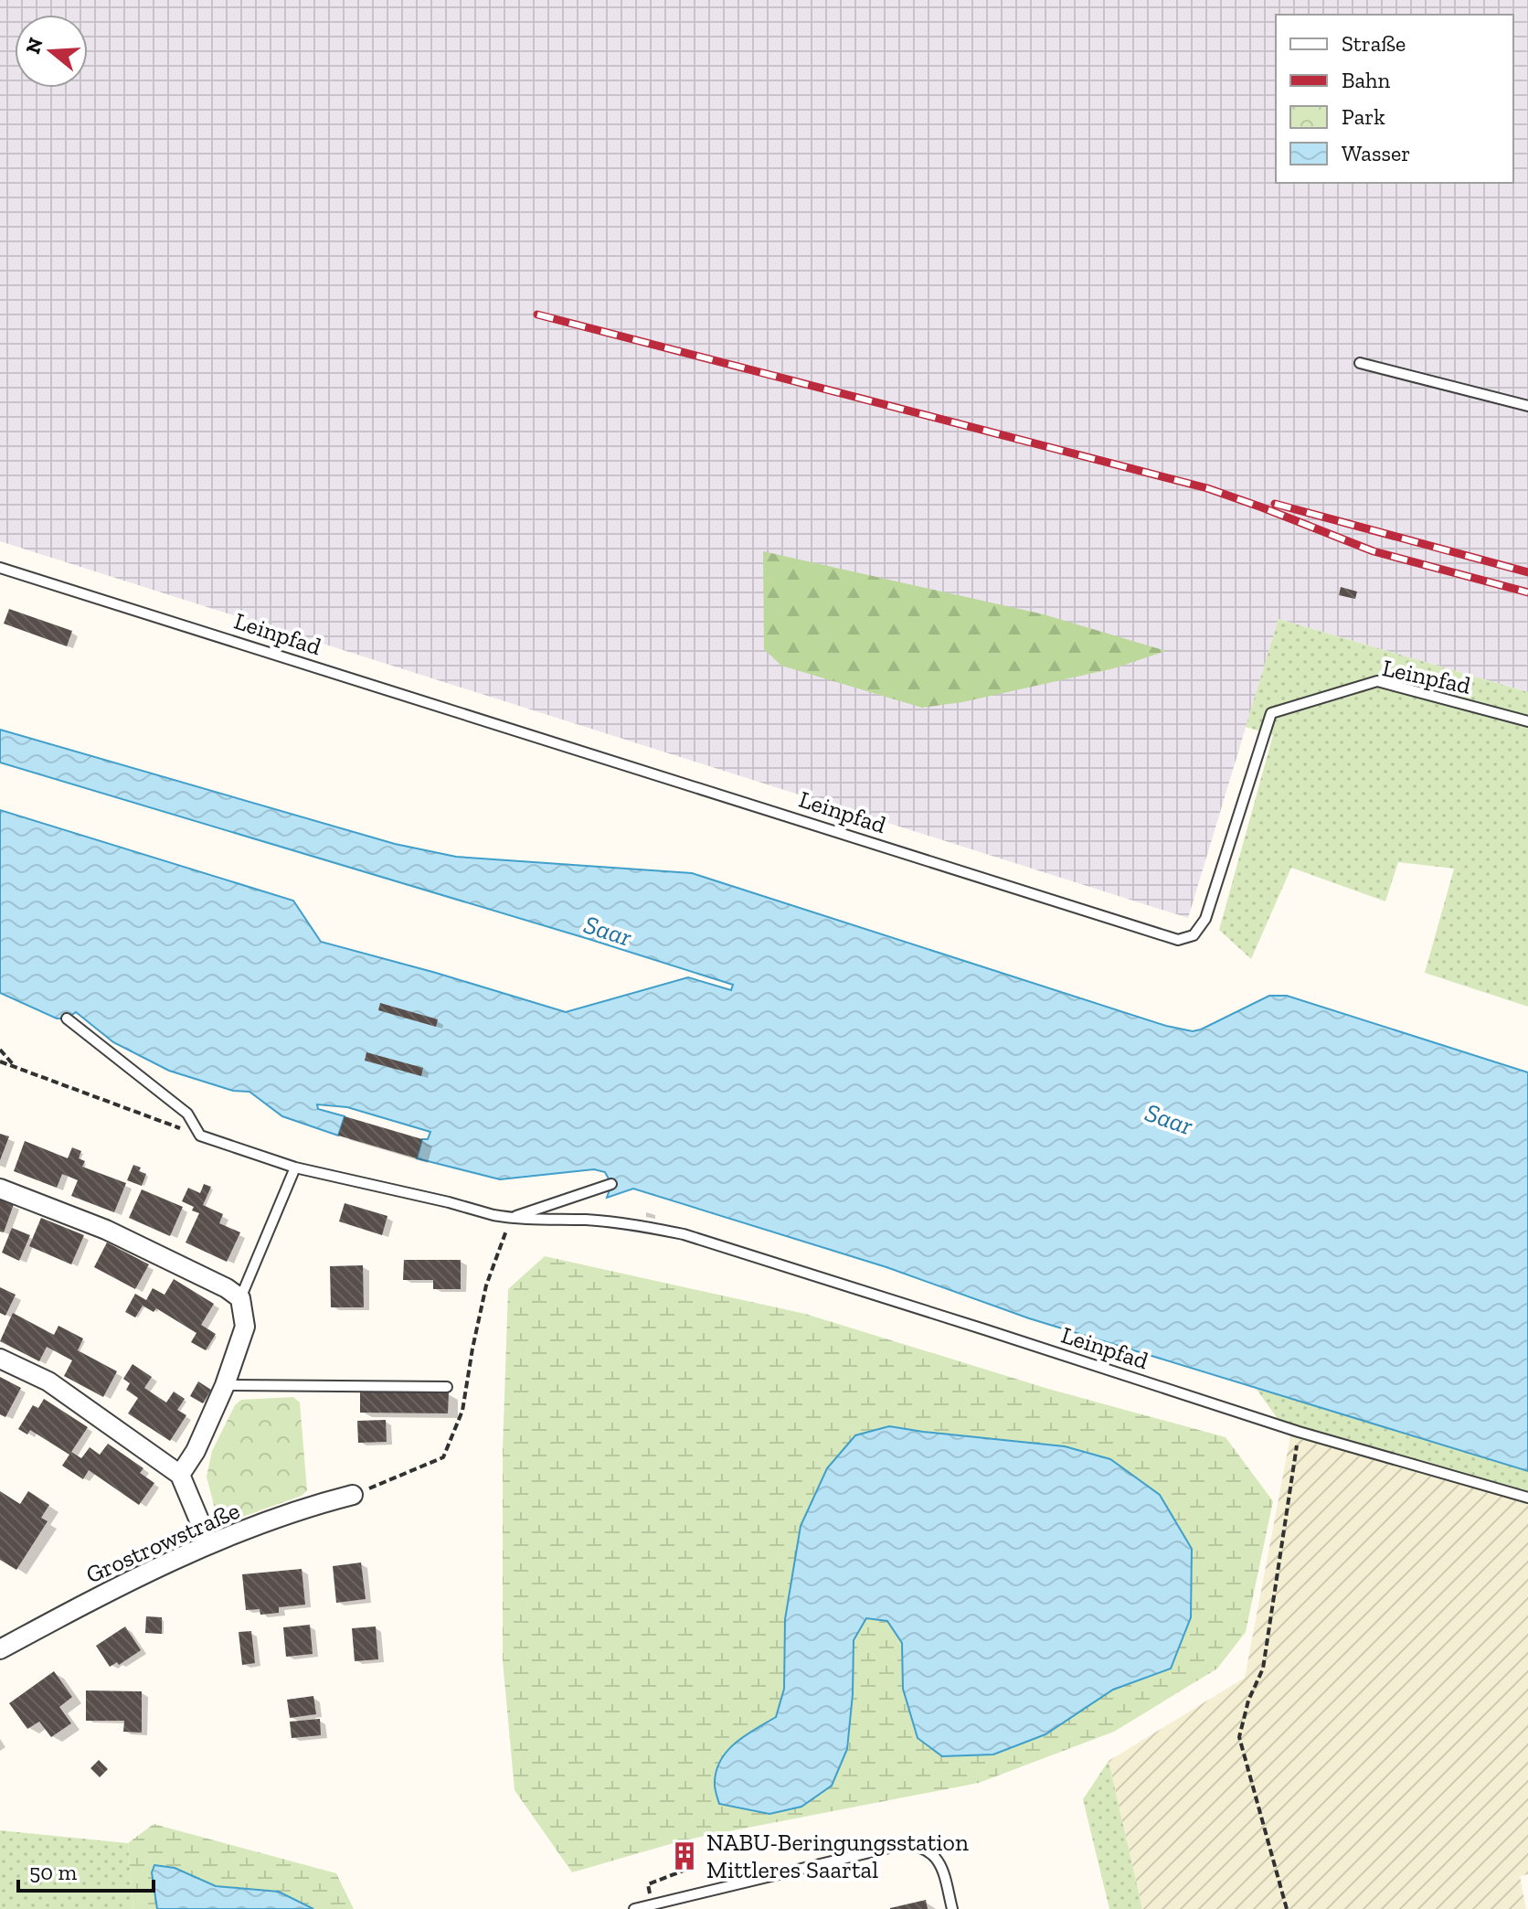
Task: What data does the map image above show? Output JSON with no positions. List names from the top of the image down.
{
  "streets": {
    "street": ["Grostrowstraße"],
    "lane": ["Leinpfad"]
  },
  "water": ["Saar"],
  "places": {
    "building": ["NABU-Beringungsstation Mittleres Saartal"]
  },
  "legend": [
    "Straße",
    "Bahn",
    "Park",
    "Wasser"
  ],
  "scale_bar": "50 m",
  "north": "left"
}
